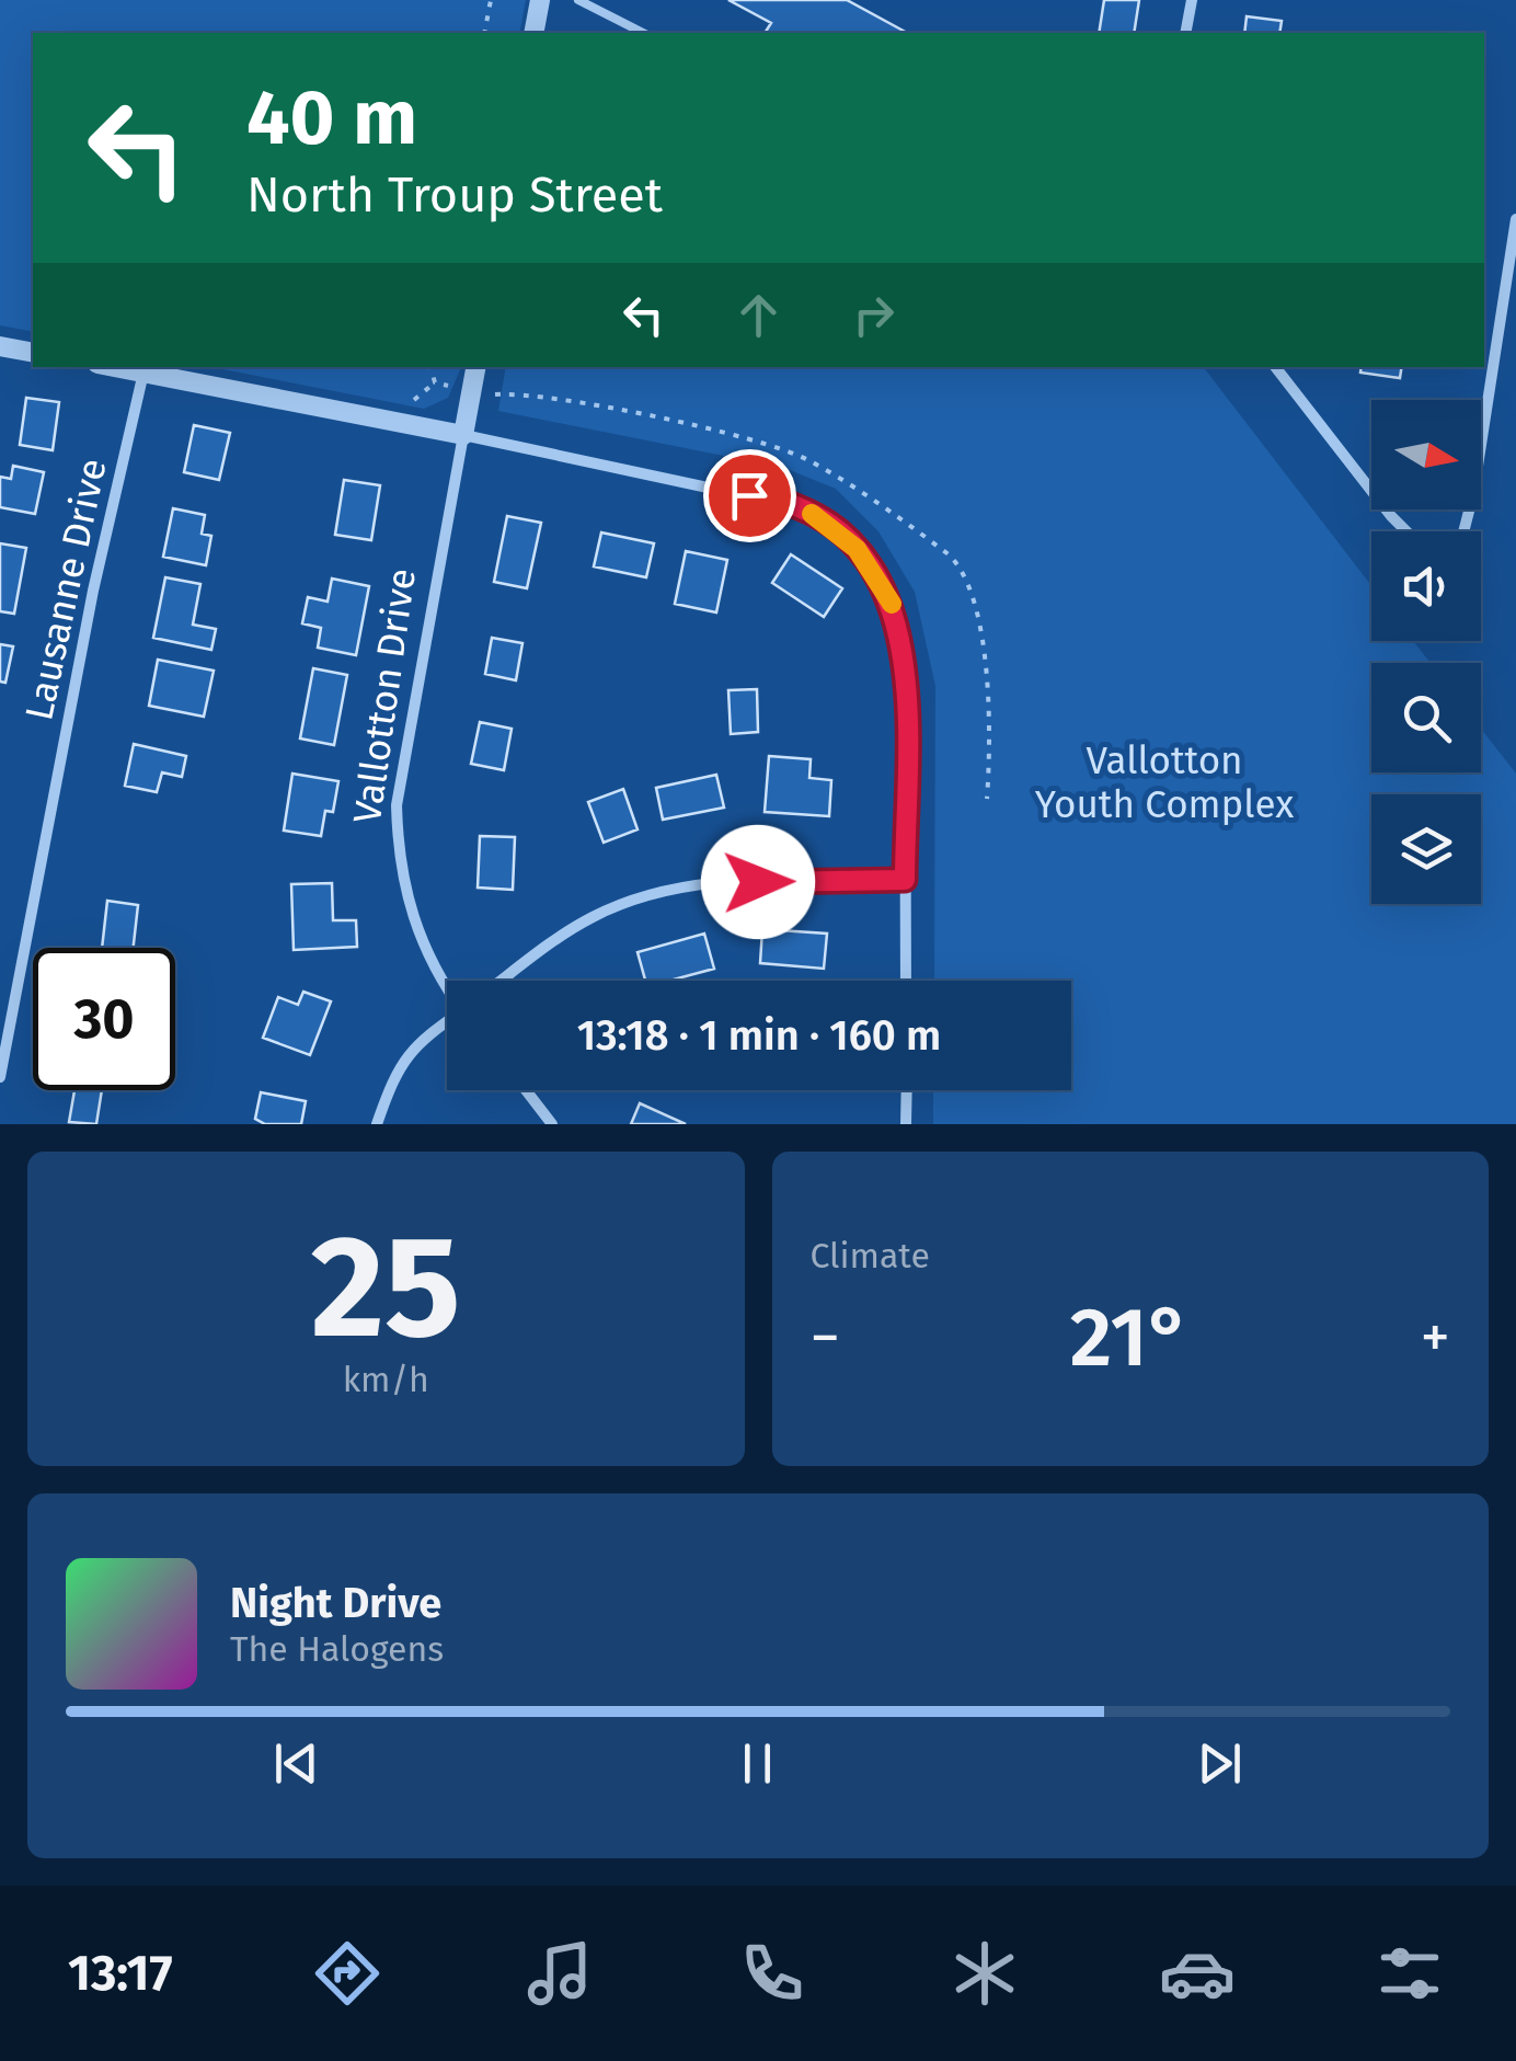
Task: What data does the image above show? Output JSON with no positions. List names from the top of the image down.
{
  "streets": {
    "street": ["Lausanne Drive", "Vallotton Drive"]
  },
  "parks": ["Vallotton Youth Complex"],
  "north": "right",
  "page": {
    "turn": ["40 m", "North Troup Street"],
    "limit": "30",
    "trip": "13:18 · 1 min · 160 m",
    "tile": [
      ["25", "km/h"],
      "Climate"
    ],
    "heat": ["−", "21°", "+"],
    "song": ["Night Drive", "The Halogens"],
    "tabs": "13:17"
  }
}
